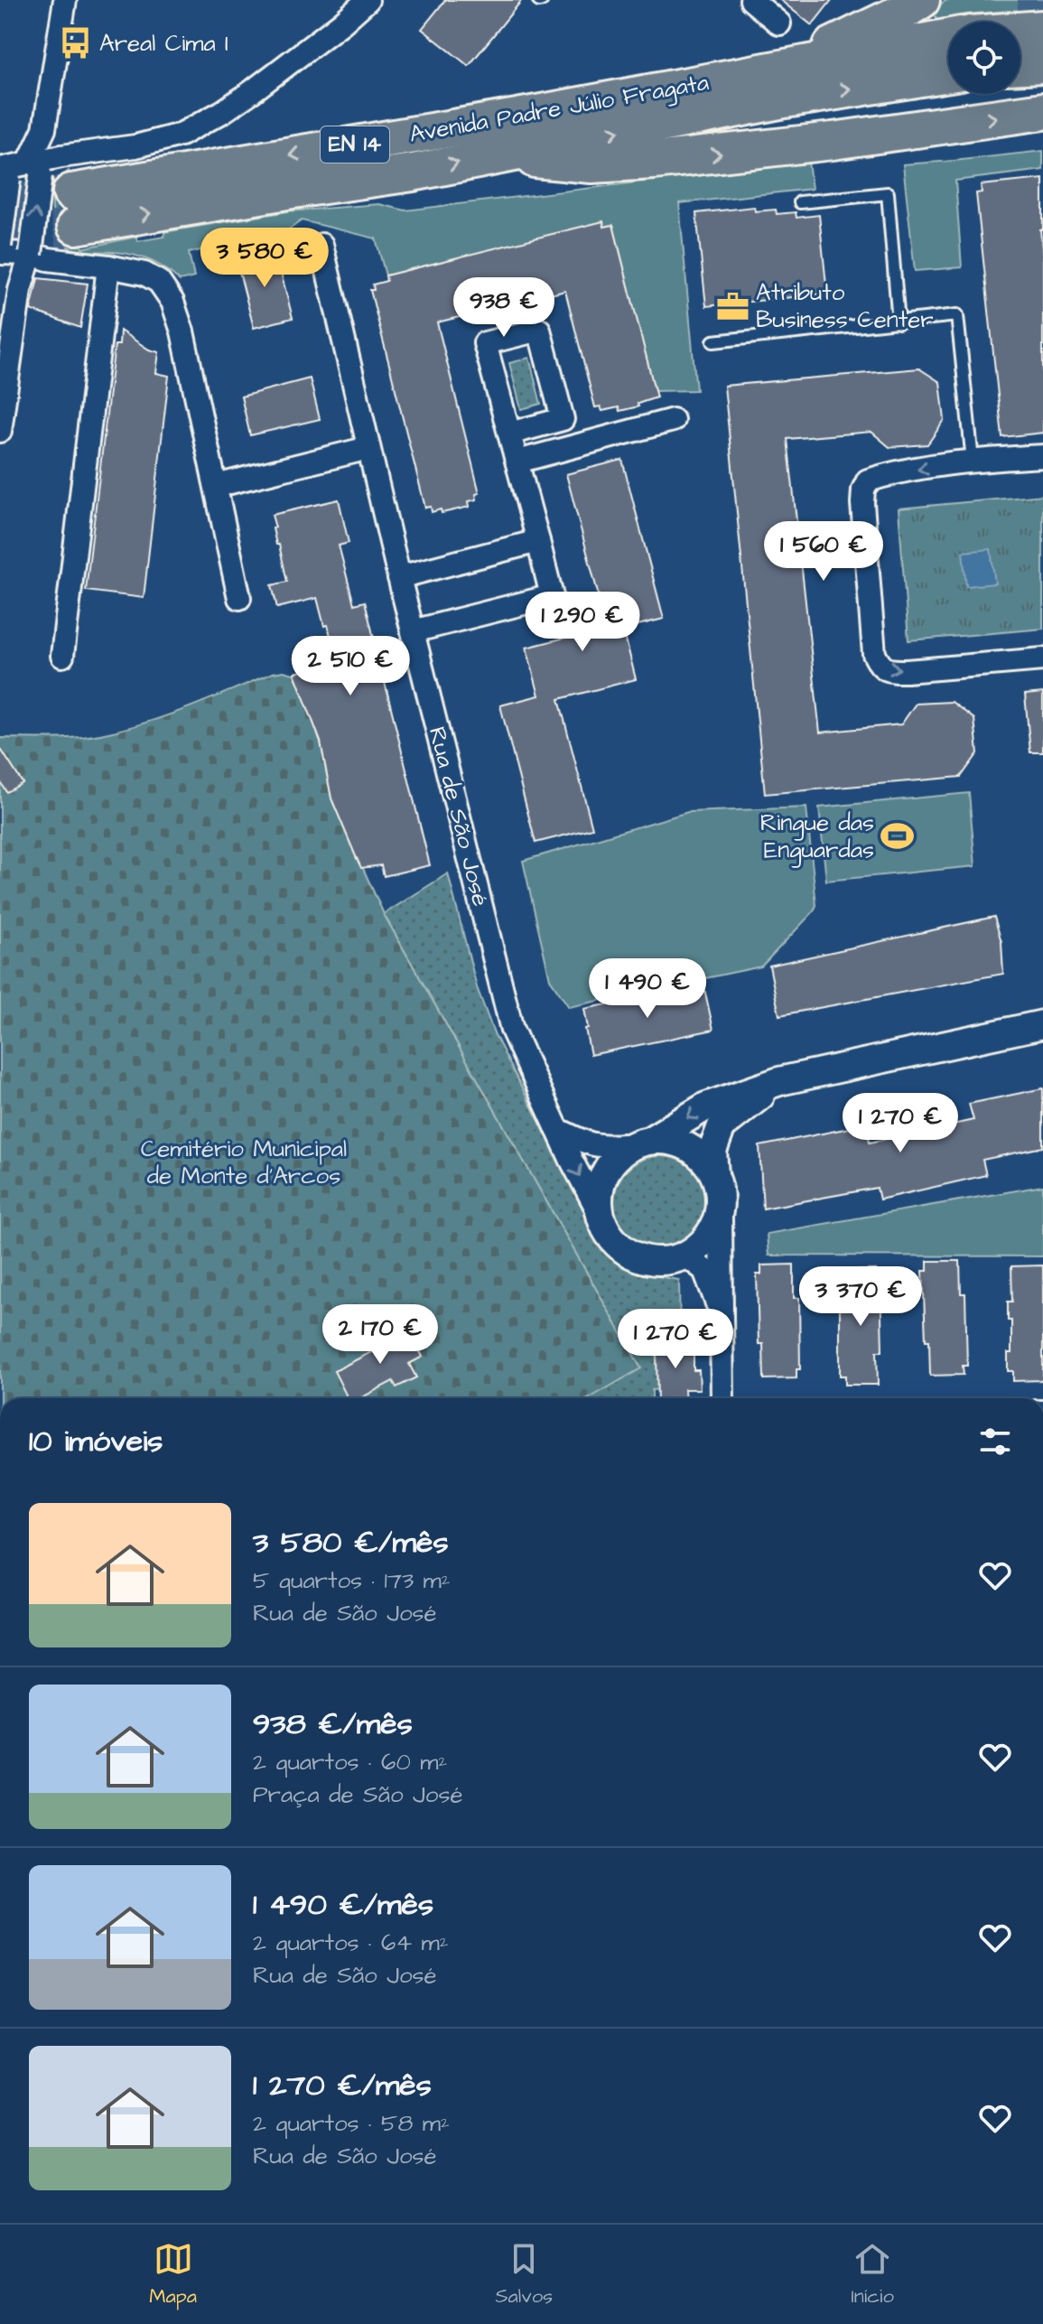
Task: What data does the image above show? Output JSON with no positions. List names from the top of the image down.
{
  "streets": {
    "highway": ["Avenida Padre Júlio Fragata", "EN 14"],
    "street": ["Rua de São José"]
  },
  "parks": ["Cemitério Municipal de Monte d'Arcos"],
  "places": {
    "bus stop": ["Areal Cima I"],
    "office": ["Atributo Business Center"],
    "sports": ["Ringue das Enguardas"]
  },
  "page": {
    "price": [
      "3 580 €",
      "938 €",
      "1 560 €",
      "1 290 €",
      "2 510 €",
      "1 490 €",
      "1 270 €",
      "3 370 €",
      "2 170 €",
      "1 270 €"
    ],
    "heading": "10 imóveis",
    "list": [
      {
        "name": "3 580 €/mês",
        "note": "5 quartos · 173 m² · Rua de São José"
      },
      {
        "name": "938 €/mês",
        "note": "2 quartos · 60 m² · Praça de São José"
      },
      {
        "name": "1 490 €/mês",
        "note": "2 quartos · 64 m² · Rua de São José"
      },
      {
        "name": "1 270 €/mês",
        "note": "2 quartos · 58 m² · Rua de São José"
      }
    ],
    "tabs": ["Mapa", "Salvos", "Início"]
  }
}
